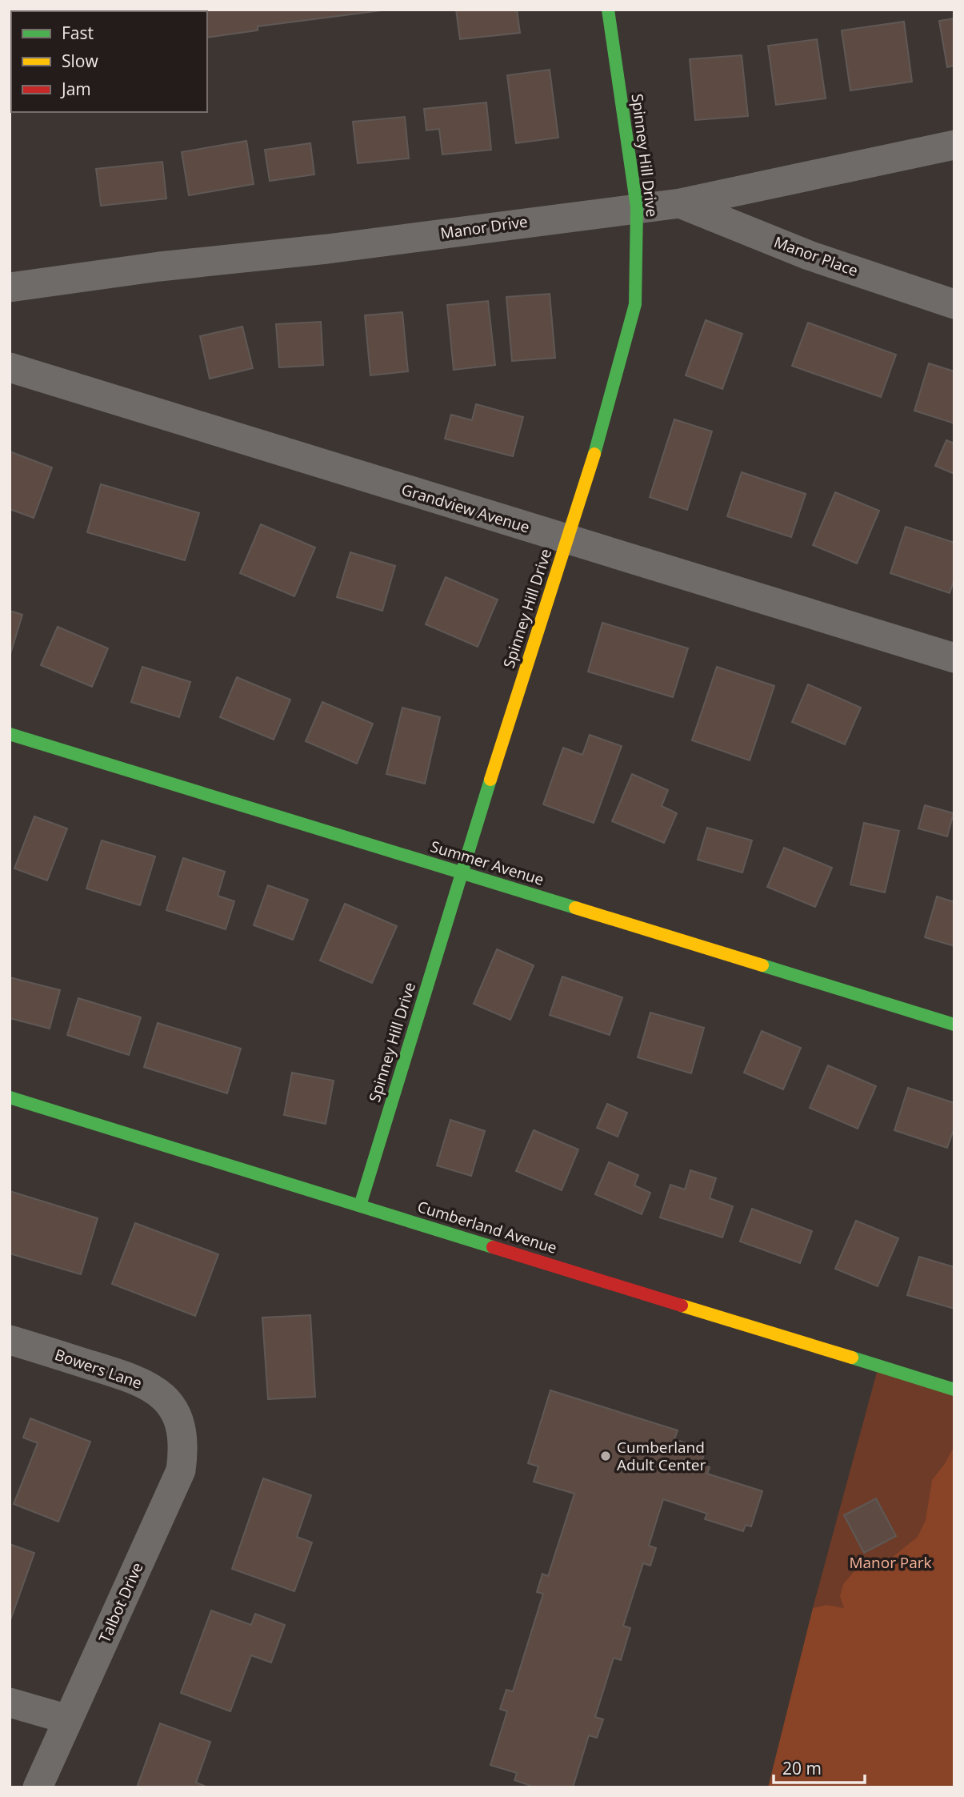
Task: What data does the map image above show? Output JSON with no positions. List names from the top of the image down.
{
  "streets": {
    "street": [
      "Spinney Hill Drive",
      "Manor Drive",
      "Manor Place",
      "Grandview Avenue",
      "Summer Avenue",
      "Cumberland Avenue",
      "Bowers Lane",
      "Talbot Drive"
    ]
  },
  "crossings": [
    ["Spinney Hill Drive", "Manor Drive"],
    ["Spinney Hill Drive", "Grandview Avenue"],
    ["Spinney Hill Drive", "Summer Avenue"],
    ["Spinney Hill Drive", "Cumberland Avenue"],
    ["Manor Drive", "Manor Place"],
    ["Bowers Lane", "Talbot Drive"]
  ],
  "parks": ["Manor Park"],
  "places": ["Cumberland Adult Center"],
  "legend": ["Fast", "Slow", "Jam"],
  "scale_bar": "20 m"
}
